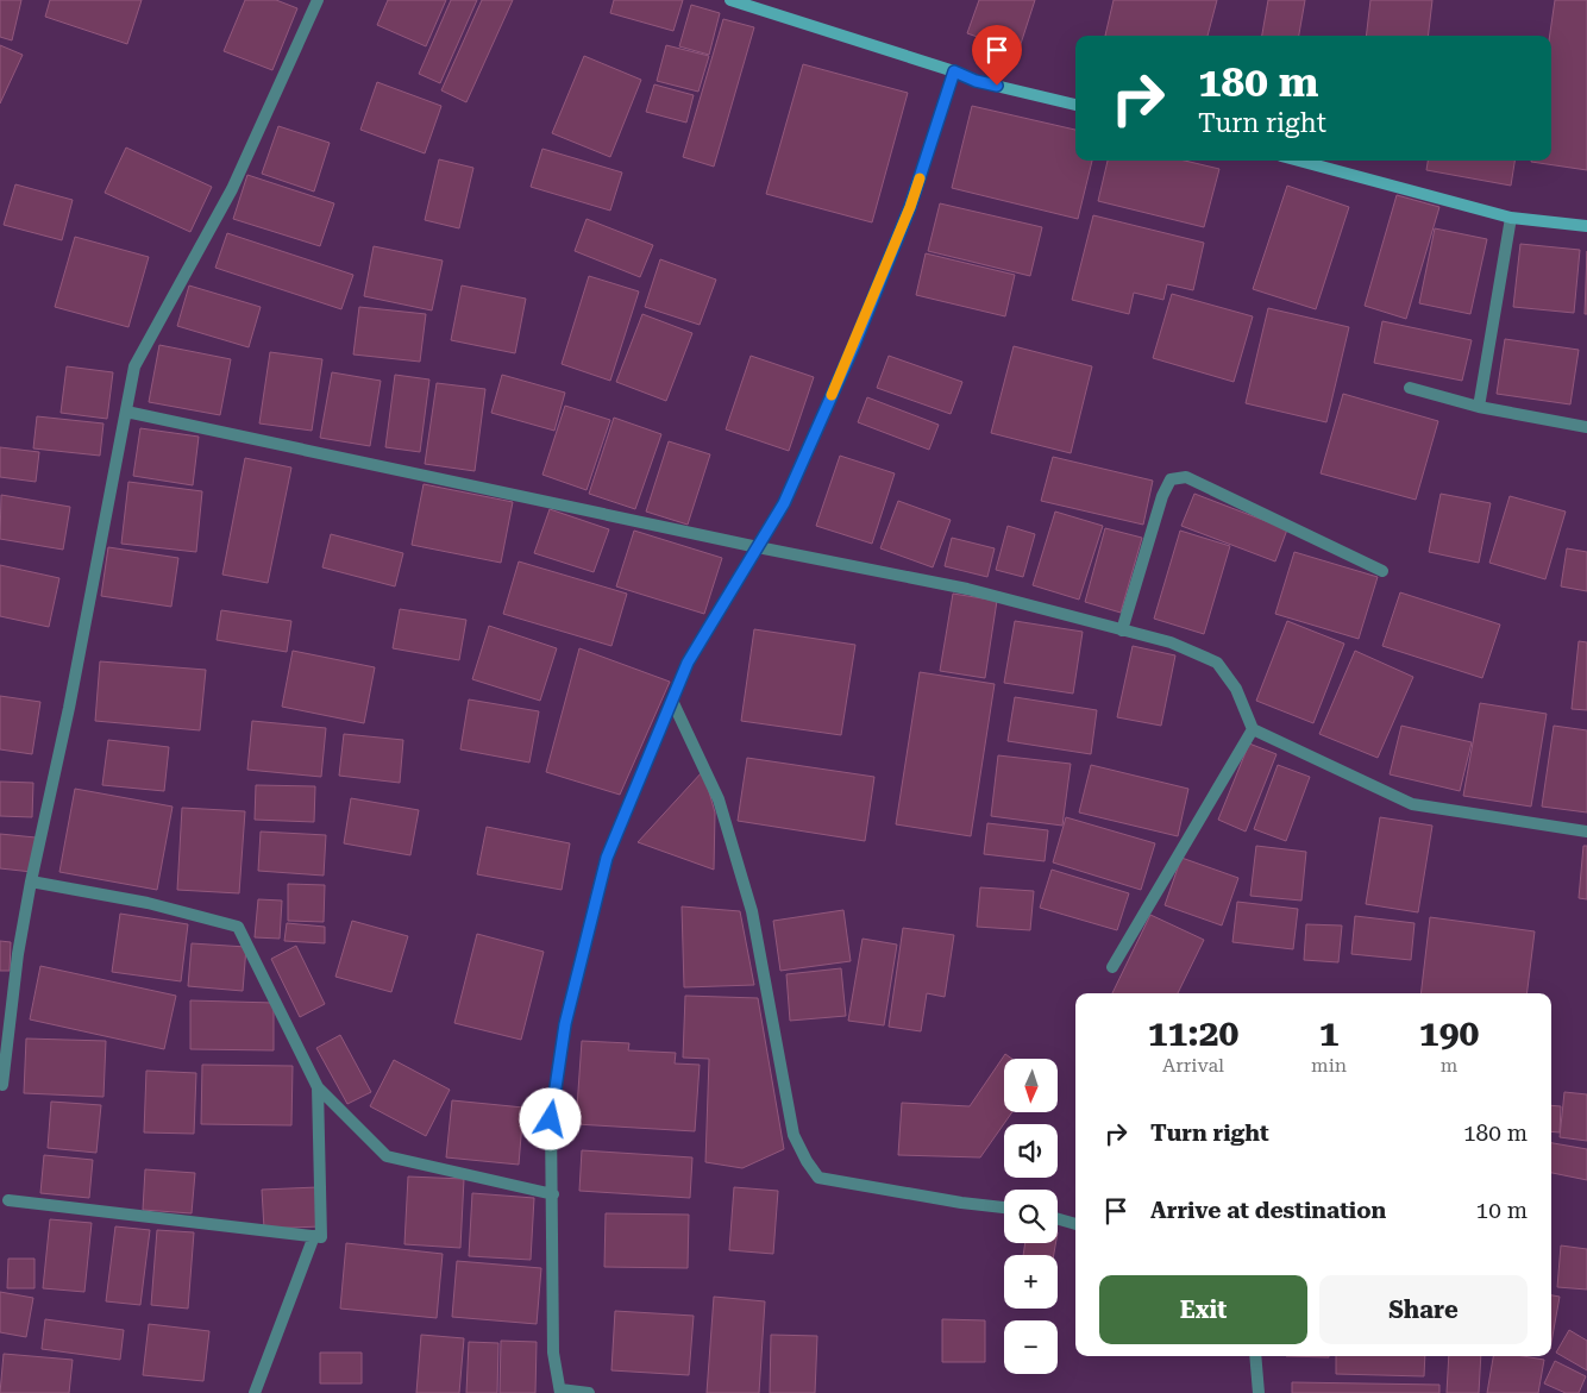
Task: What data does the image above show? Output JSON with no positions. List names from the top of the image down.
{
  "north": "bottom",
  "page": {
    "turn": ["180 m", "Turn right"],
    "eta": [
      "11:20",
      "Arrival",
      "1",
      "min",
      "190",
      "m"
    ],
    "map_buttons": ["+", "−"],
    "list": [
      {
        "name": "Turn right",
        "value": "180 m"
      },
      {
        "name": "Arrive at destination",
        "value": "10 m"
      }
    ],
    "buttons": ["Exit", "Share"]
  }
}
